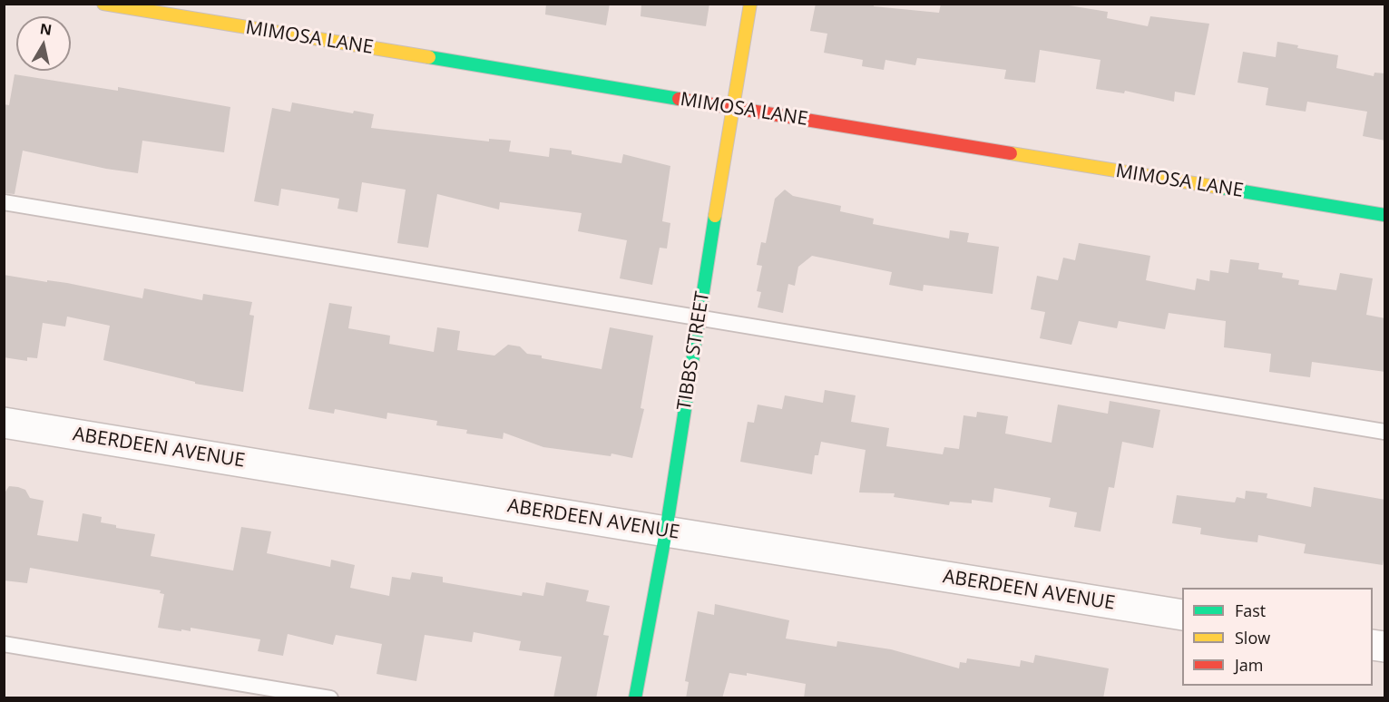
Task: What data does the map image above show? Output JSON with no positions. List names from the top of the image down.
{
  "streets": {
    "street": ["MIMOSA LANE", "TIBBS STREET", "ABERDEEN AVENUE"]
  },
  "crossings": [
    ["MIMOSA LANE", "TIBBS STREET"],
    ["TIBBS STREET", "ABERDEEN AVENUE"]
  ],
  "legend": ["Fast", "Slow", "Jam"],
  "north": "top"
}
